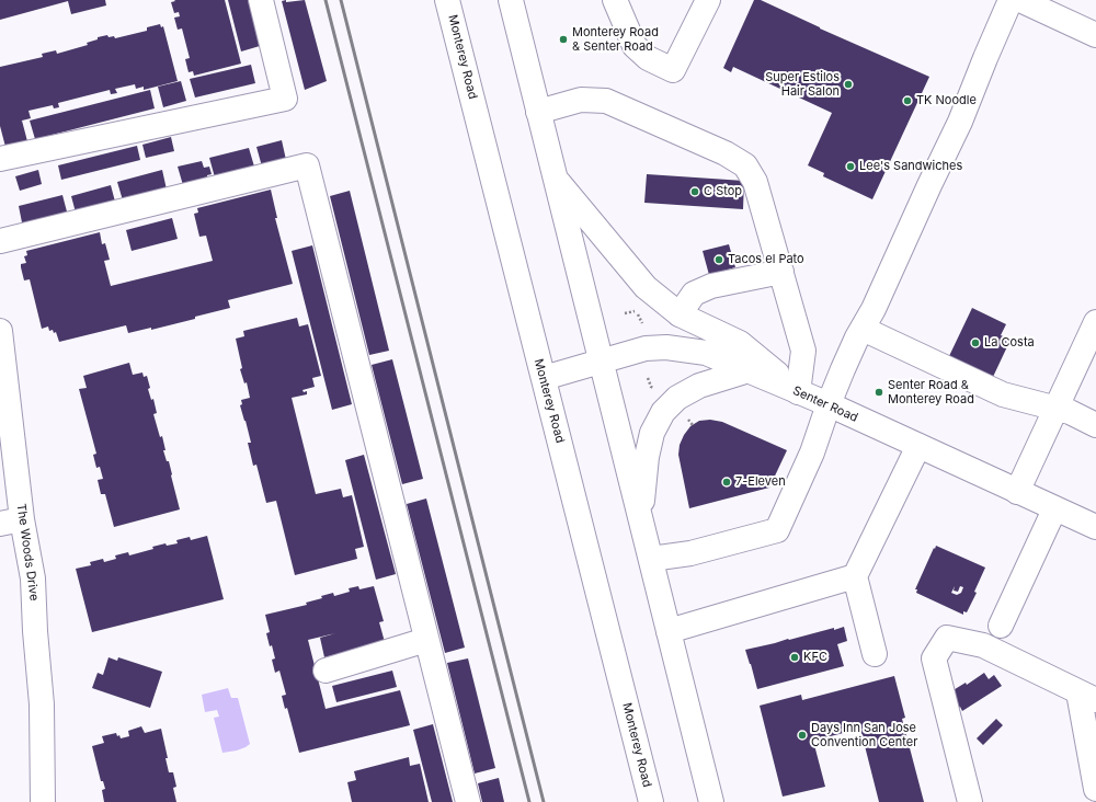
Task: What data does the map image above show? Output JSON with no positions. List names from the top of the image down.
{
  "streets": {
    "main road": ["Monterey Road", "Senter Road", "The Woods Drive"]
  },
  "crossings": [
    ["Monterey Road", "Senter Road"]
  ],
  "places": [
    "Monterey Road & Senter Road",
    "Super Estilos Hair Salon",
    "TK Noodle",
    "Lee's Sandwiches",
    "C Stop",
    "Tacos el Pato",
    "La Costa",
    "Senter Road & Monterey Road",
    "7-Eleven",
    "KFC",
    "Days Inn San Jose Convention Center"
  ]
}
